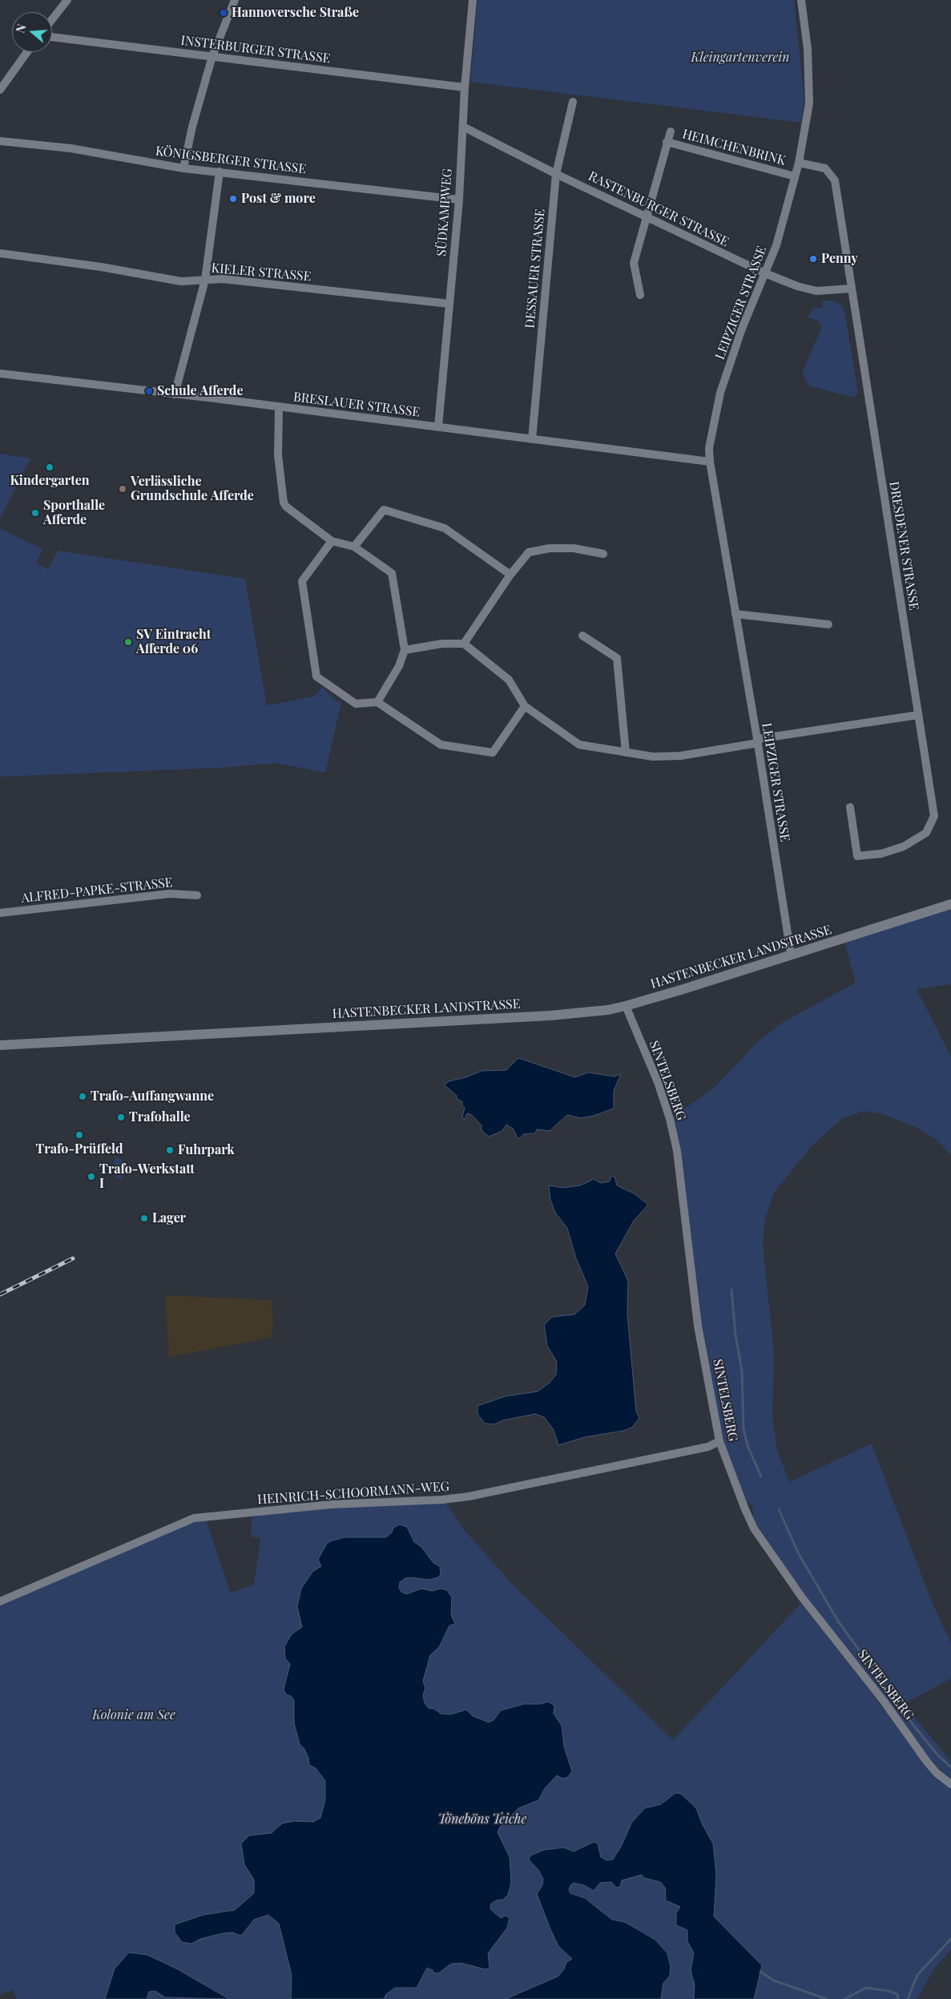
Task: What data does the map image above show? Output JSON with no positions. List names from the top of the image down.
{
  "streets": {
    "main road": ["HASTENBECKER LANDSTRASSE"],
    "street": [
      "INSTERBURGER STRASSE",
      "HEIMCHENBRINK",
      "KÖNIGSBERGER STRASSE",
      "RASTENBURGER STRASSE",
      "SÜDKAMPWEG",
      "DESSAUER STRASSE",
      "KIELER STRASSE",
      "LEIPZIGER STRASSE",
      "BRESLAUER STRASSE",
      "DRESDENER STRASSE",
      "ALFRED-PAPKE-STRASSE",
      "SINTELSBERG",
      "HEINRICH-SCHOORMANN-WEG"
    ]
  },
  "crossings": [
    ["INSTERBURGER STRASSE", "SÜDKAMPWEG"],
    ["HEIMCHENBRINK", "LEIPZIGER STRASSE"],
    ["KÖNIGSBERGER STRASSE", "SÜDKAMPWEG"],
    ["RASTENBURGER STRASSE", "SÜDKAMPWEG"],
    ["RASTENBURGER STRASSE", "DESSAUER STRASSE"],
    ["RASTENBURGER STRASSE", "LEIPZIGER STRASSE"],
    ["RASTENBURGER STRASSE", "DRESDENER STRASSE"],
    ["SÜDKAMPWEG", "KIELER STRASSE"],
    ["SÜDKAMPWEG", "BRESLAUER STRASSE"],
    ["DESSAUER STRASSE", "BRESLAUER STRASSE"],
    ["LEIPZIGER STRASSE", "BRESLAUER STRASSE"],
    ["LEIPZIGER STRASSE", "DRESDENER STRASSE"],
    ["LEIPZIGER STRASSE", "HASTENBECKER LANDSTRASSE"],
    ["HASTENBECKER LANDSTRASSE", "SINTELSBERG"],
    ["SINTELSBERG", "HEINRICH-SCHOORMANN-WEG"]
  ],
  "parks": ["Kleingartenverein", "Kolonie am See", "Töneböns Teiche"],
  "places": [
    "Hannoversche Straße",
    "Post & more",
    "Penny",
    "Schule Afferde",
    "Kindergarten",
    "Verlässliche Grundschule Afferde",
    "Sporthalle Afferde",
    "SV Eintracht Afferde 06",
    "Trafo-Auffangwanne",
    "Trafohalle",
    "Trafo-Prüffeld",
    "Fuhrpark",
    "Trafo-Werkstatt I",
    "Lager"
  ],
  "north": "left"
}
